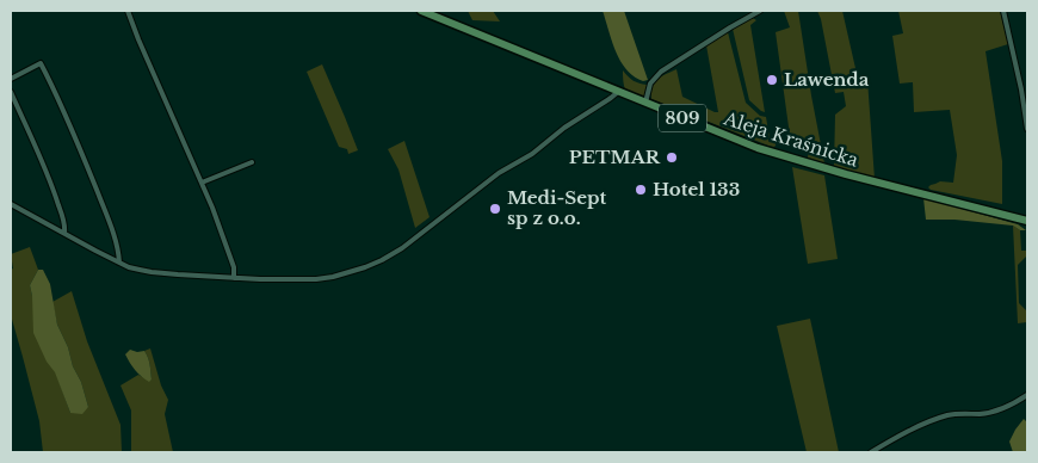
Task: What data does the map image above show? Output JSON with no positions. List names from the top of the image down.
{
  "streets": {
    "main road": ["809", "Aleja Kraśnicka"]
  },
  "places": [
    "Lawenda",
    "PETMAR",
    "Hotel 133",
    "Medi-Sept sp z o.o."
  ]
}
